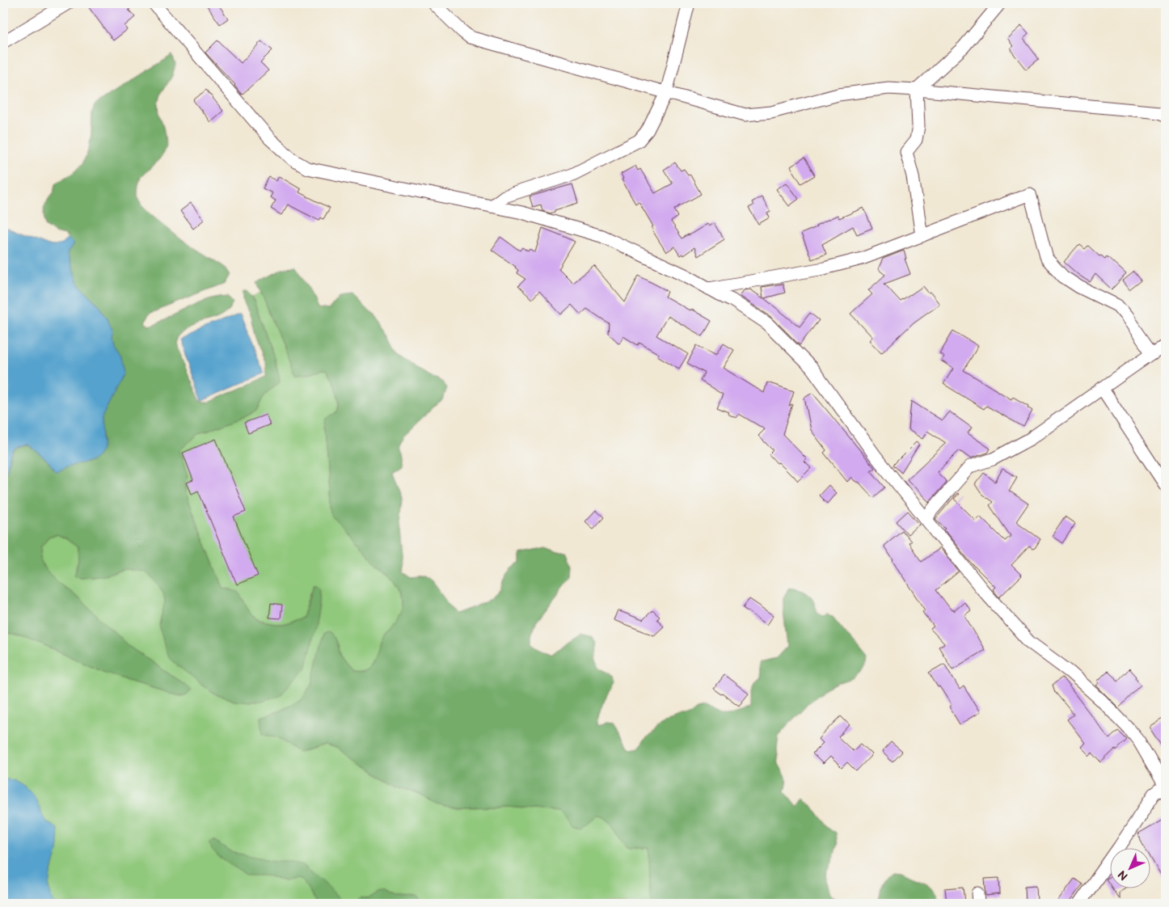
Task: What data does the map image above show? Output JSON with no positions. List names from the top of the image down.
{
  "north": "bottom left"
}
